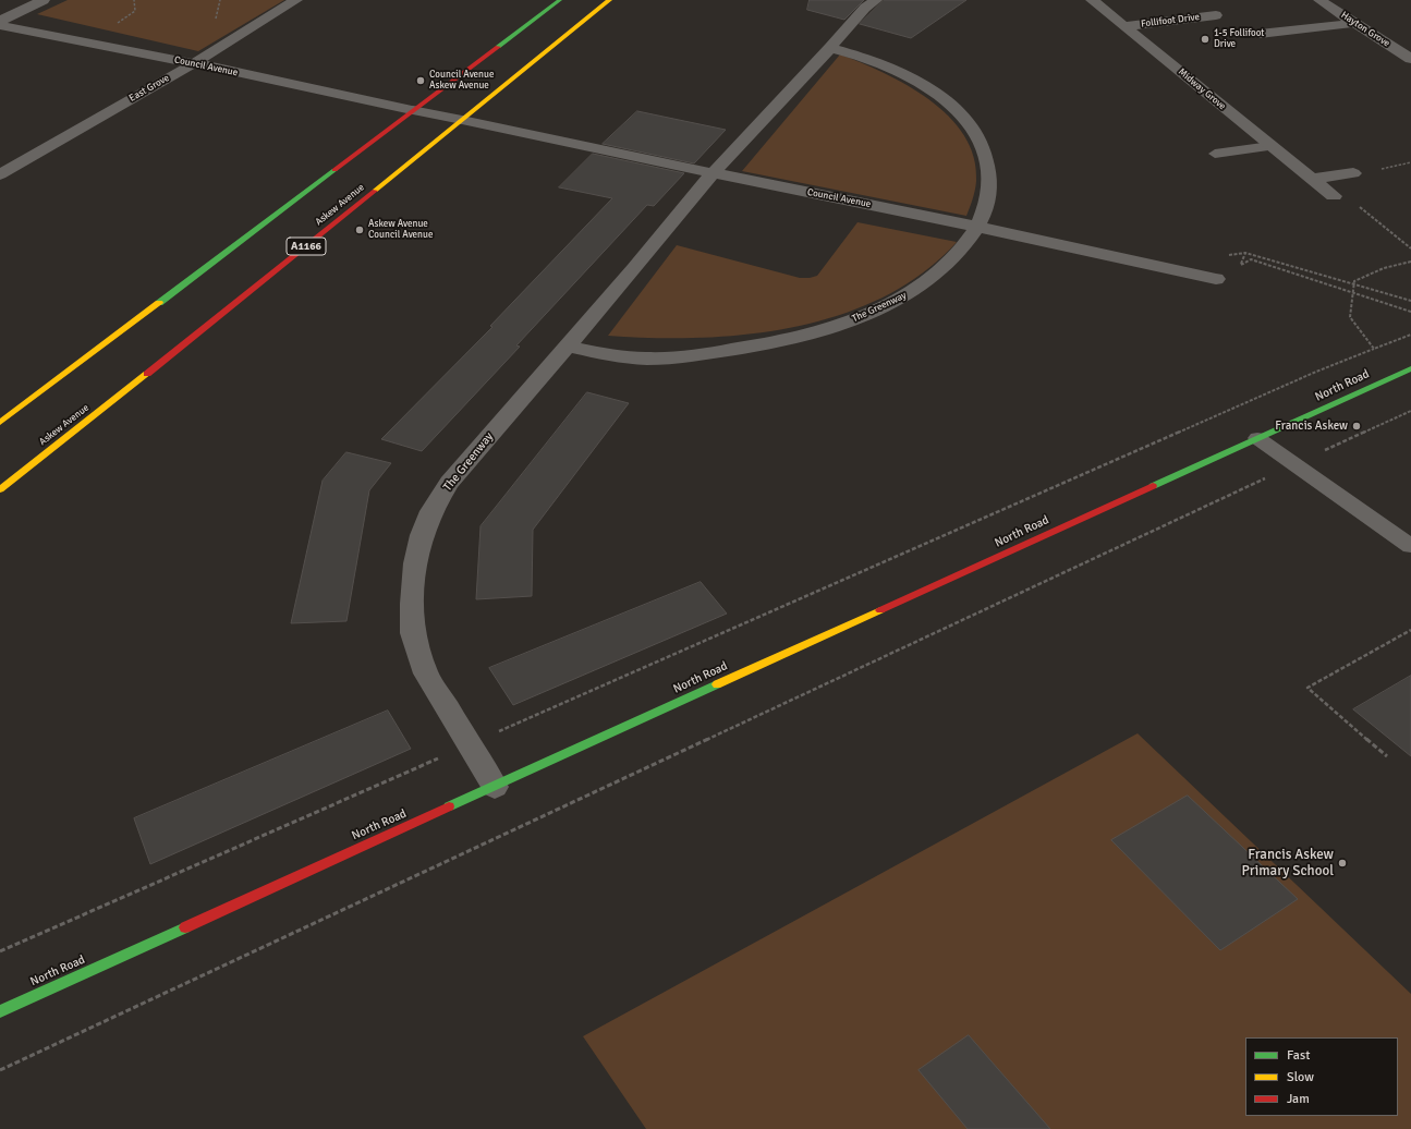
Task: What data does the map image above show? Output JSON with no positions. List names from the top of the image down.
{
  "streets": {
    "main road": ["Askew Avenue", "A1166", "North Road"],
    "street": [
      "Follifoot Drive",
      "Hayton Grove",
      "Council Avenue",
      "East Grove",
      "Midway Grove",
      "The Greenway"
    ]
  },
  "crossings": [
    ["Follifoot Drive", "Midway Grove"],
    ["Council Avenue", "East Grove"],
    ["Council Avenue", "Askew Avenue"],
    ["Council Avenue", "The Greenway"],
    ["The Greenway", "North Road"]
  ],
  "places": [
    "1-5 Follifoot Drive",
    "Council Avenue Askew Avenue",
    "Askew Avenue Council Avenue",
    "Francis Askew",
    "Francis Askew Primary School"
  ],
  "legend": ["Fast", "Slow", "Jam"]
}
